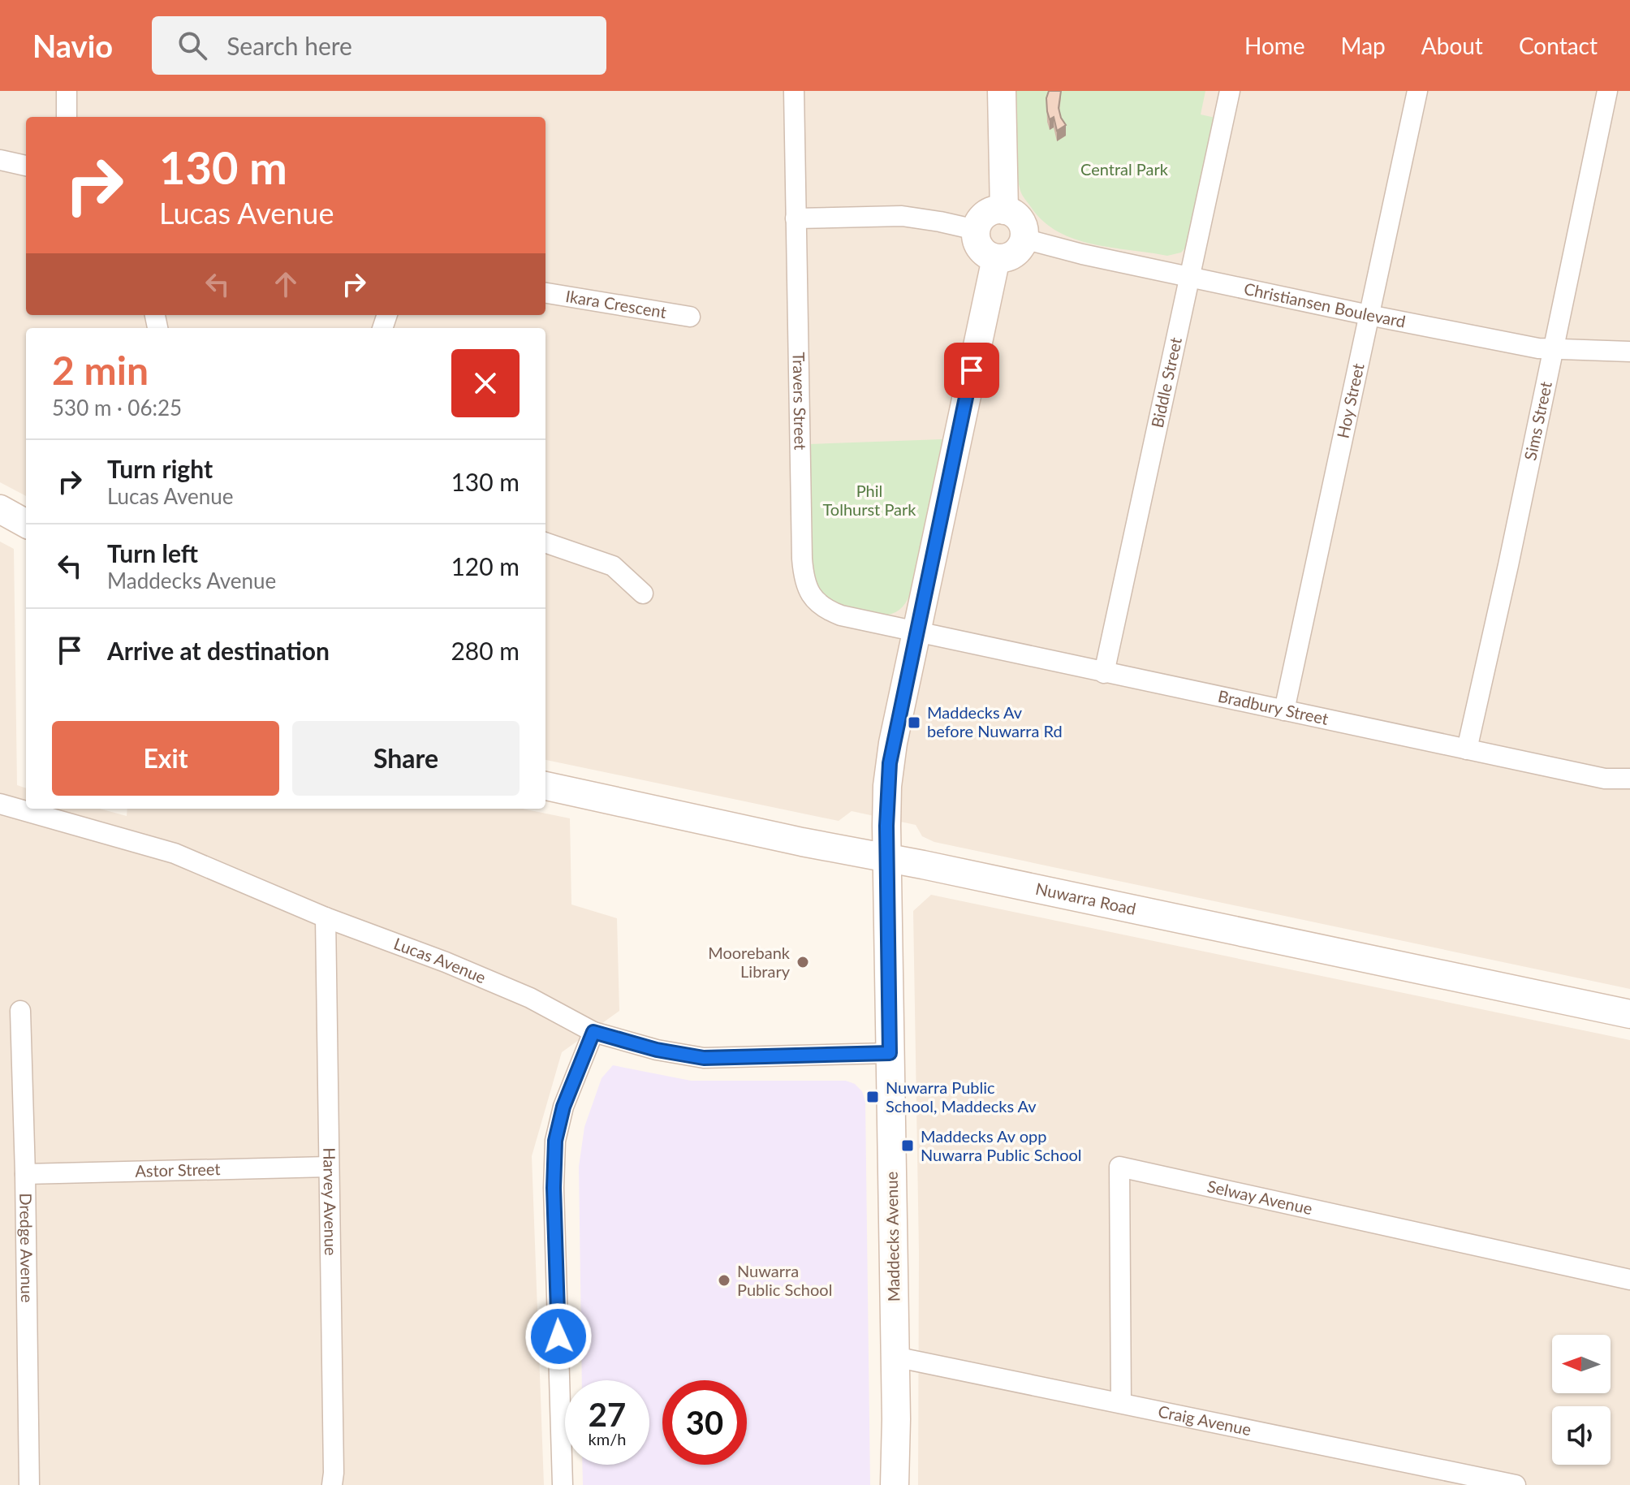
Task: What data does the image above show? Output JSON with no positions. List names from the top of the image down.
{
  "streets": {
    "street": [
      "Ikara Crescent",
      "Christiansen Boulevard",
      "Biddle Street",
      "Hoy Street",
      "Travers Street",
      "Sims Street",
      "Bradbury Street",
      "Nuwarra Road",
      "Lucas Avenue",
      "Astor Street",
      "Selway Avenue",
      "Harvey Avenue",
      "Maddecks Avenue",
      "Dredge Avenue",
      "Craig Avenue"
    ]
  },
  "crossings": [
    ["Christiansen Boulevard", "Biddle Street"],
    ["Christiansen Boulevard", "Hoy Street"],
    ["Christiansen Boulevard", "Sims Street"],
    ["Christiansen Boulevard", "Maddecks Avenue"],
    ["Biddle Street", "Bradbury Street"],
    ["Hoy Street", "Bradbury Street"],
    ["Travers Street", "Bradbury Street"],
    ["Travers Street", "Maddecks Avenue"],
    ["Sims Street", "Bradbury Street"],
    ["Bradbury Street", "Maddecks Avenue"],
    ["Nuwarra Road", "Maddecks Avenue"],
    ["Lucas Avenue", "Harvey Avenue"],
    ["Lucas Avenue", "Maddecks Avenue"],
    ["Astor Street", "Harvey Avenue"],
    ["Astor Street", "Dredge Avenue"],
    ["Selway Avenue", "Craig Avenue"],
    ["Maddecks Avenue", "Craig Avenue"]
  ],
  "parks": ["Central Park", "Phil Tolhurst Park"],
  "places": {
    "transit": ["Maddecks Av before Nuwarra Rd", "Nuwarra Public School, Maddecks Av", "Maddecks Av opp Nuwarra Public School"],
    "other": ["Moorebank Library", "Nuwarra Public School"]
  },
  "north": "left",
  "page": {
    "header": "Navio",
    "search": "Search here",
    "nav": [
      "Home",
      "Map",
      "About",
      "Contact"
    ],
    "turn": ["130 m", "Lucas Avenue"],
    "heading": ["2 min", "530 m · 06:25"],
    "list": [
      {
        "name": "Turn right",
        "note": "Lucas Avenue",
        "value": "130 m"
      },
      {
        "name": "Turn left",
        "note": "Maddecks Avenue",
        "value": "120 m"
      },
      {
        "name": "Arrive at destination",
        "value": "280 m"
      }
    ],
    "buttons": ["Exit", "Share"],
    "speed": "27 km/h",
    "limit": "30"
  }
}
